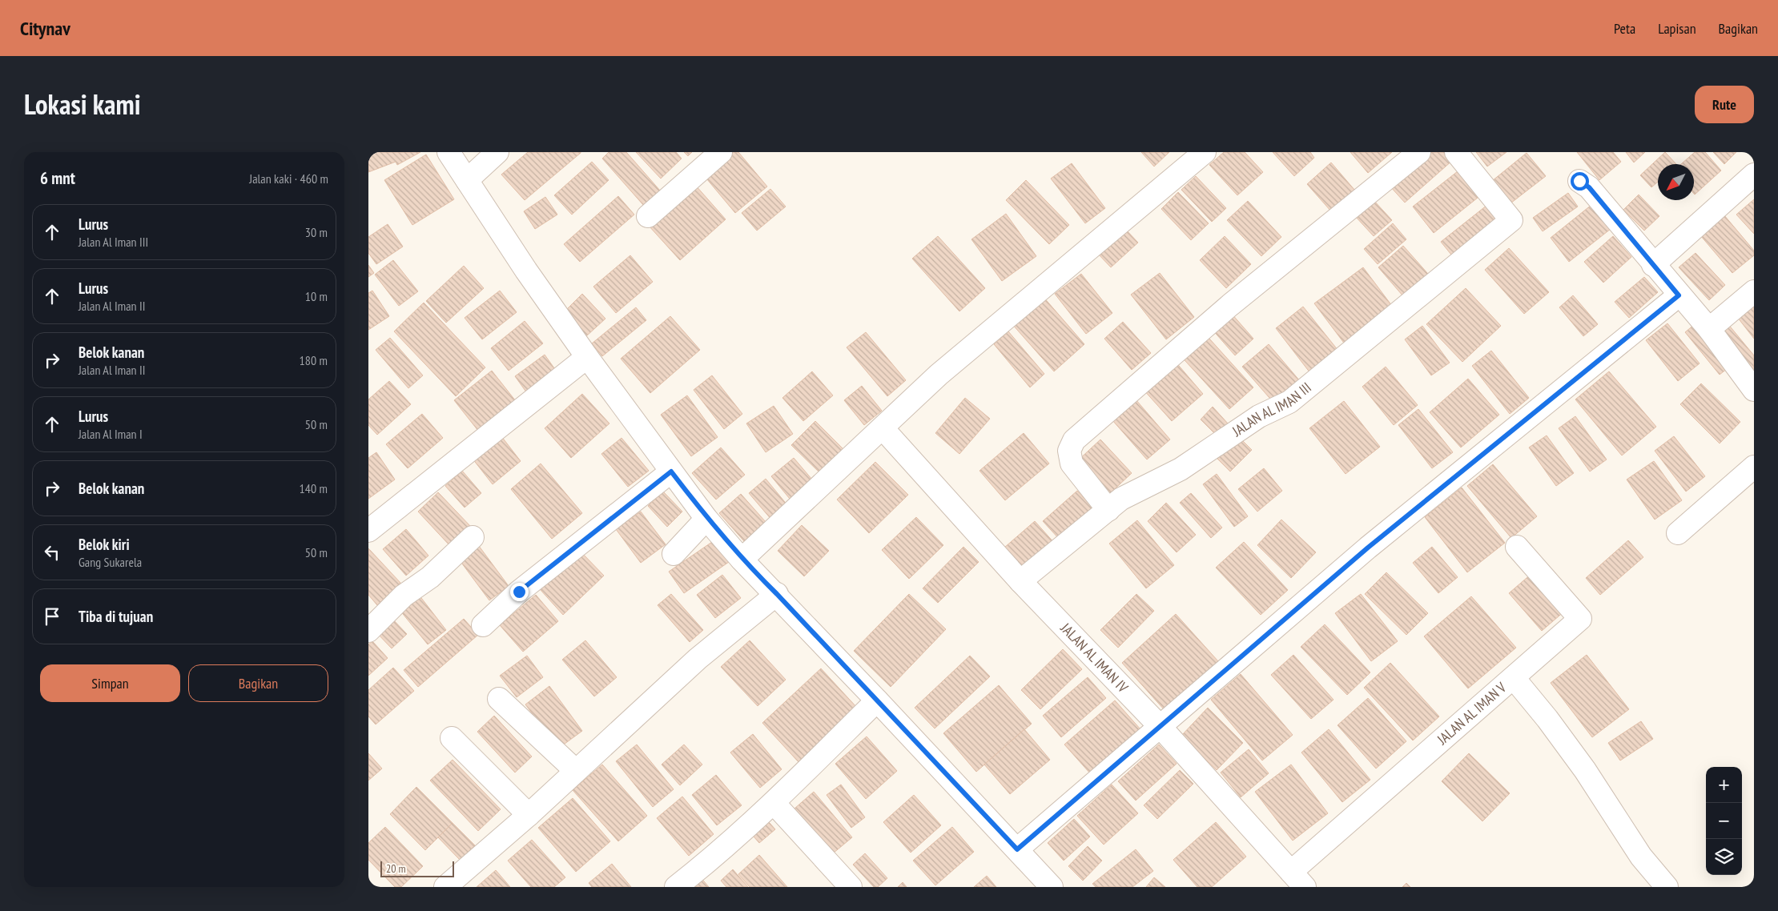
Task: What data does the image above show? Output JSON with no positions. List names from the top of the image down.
{
  "streets": {
    "street": ["JALAN AL IMAN III", "JALAN AL IMAN IV", "JALAN AL IMAN V"]
  },
  "crossings": [
    ["JALAN AL IMAN III", "JALAN AL IMAN IV"],
    ["JALAN AL IMAN IV", "JALAN AL IMAN V"]
  ],
  "scale_bar": "20 m",
  "north": "bottom left",
  "page": {
    "header": "Citynav",
    "nav": ["Peta", "Lapisan", "Bagikan"],
    "title": "Lokasi kami",
    "buttons": [
      "Rute",
      ["Simpan", "Bagikan"]
    ],
    "heading": ["6 mnt", "Jalan kaki · 460 m"],
    "list": [
      ["Lurus", "Jalan Al Iman III", "30 m"],
      ["Lurus", "Jalan Al Iman II", "10 m"],
      ["Belok kanan", "Jalan Al Iman II", "180 m"],
      ["Lurus", "Jalan Al Iman I", "50 m"],
      ["Belok kanan", "140 m"],
      ["Belok kiri", "Gang Sukarela", "50 m"],
      "Tiba di tujuan"
    ],
    "map_buttons": ["+", "−"],
    "scale": "20 m"
  }
}
